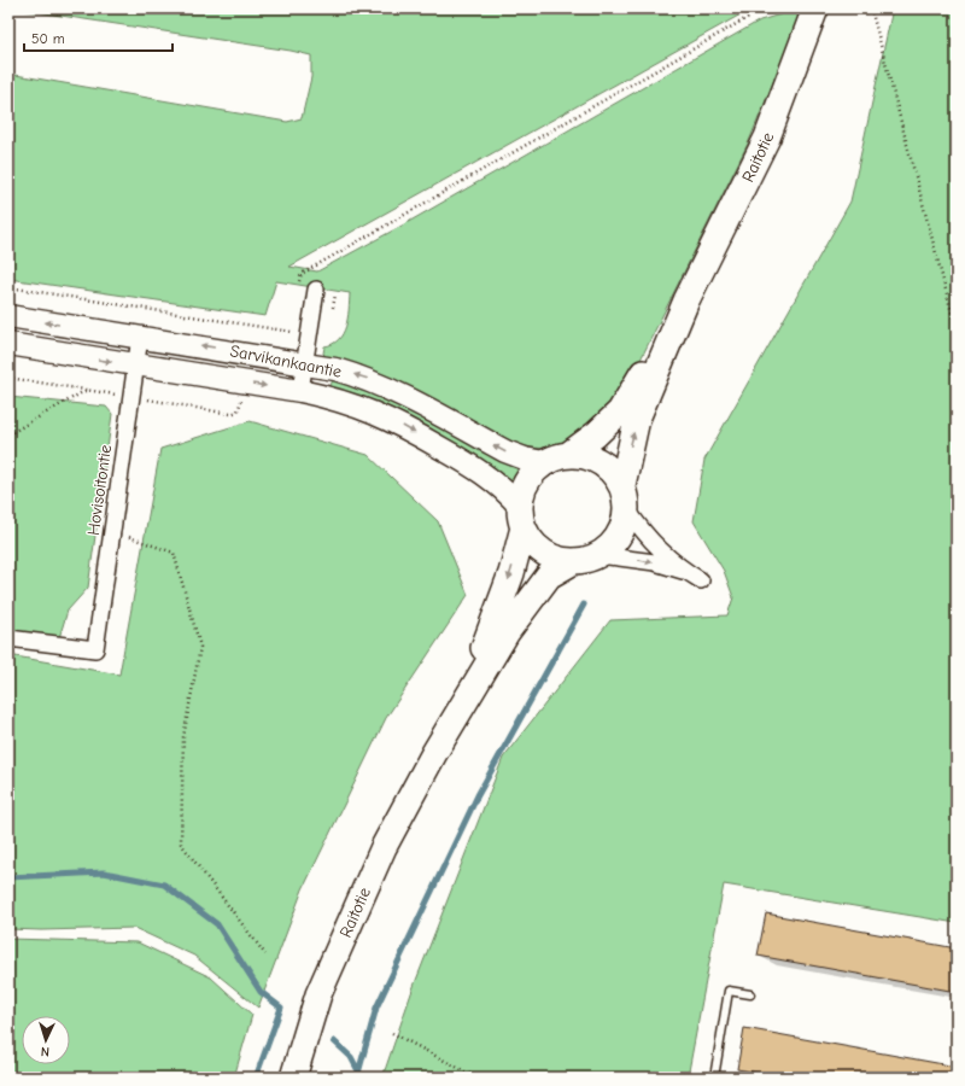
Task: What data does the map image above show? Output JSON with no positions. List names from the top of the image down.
{
  "streets": {
    "main road": ["Raitotie"],
    "street": ["Sarvikankaantie", "Hovisoitontie"]
  },
  "crossings": [
    ["Raitotie", "Sarvikankaantie"],
    ["Sarvikankaantie", "Hovisoitontie"]
  ],
  "scale_bar": "50 m",
  "north": "bottom"
}
